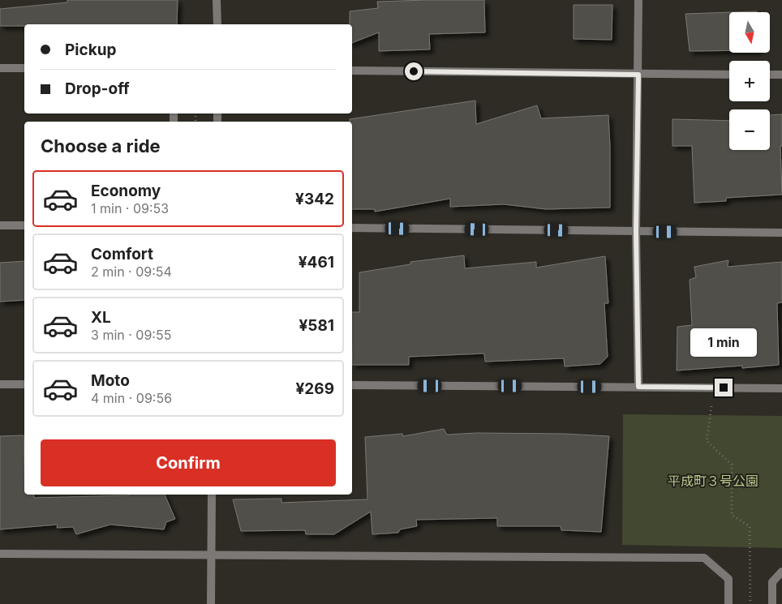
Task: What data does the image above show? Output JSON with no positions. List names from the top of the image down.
{
  "parks": ["平成町３号公園"],
  "north": "bottom",
  "page": {
    "map_buttons": ["+", "−"],
    "banner": ["Pickup", "Drop-off"],
    "heading": "Choose a ride",
    "list": [
      {
        "name": "Economy",
        "note": "1 min · 09:53",
        "value": "¥342"
      },
      {
        "name": "Comfort",
        "note": "2 min · 09:54",
        "value": "¥461"
      },
      {
        "name": "XL",
        "note": "3 min · 09:55",
        "value": "¥581"
      },
      {
        "name": "Moto",
        "note": "4 min · 09:56",
        "value": "¥269"
      }
    ],
    "bubble": "1 min",
    "buttons": "Confirm"
  }
}
